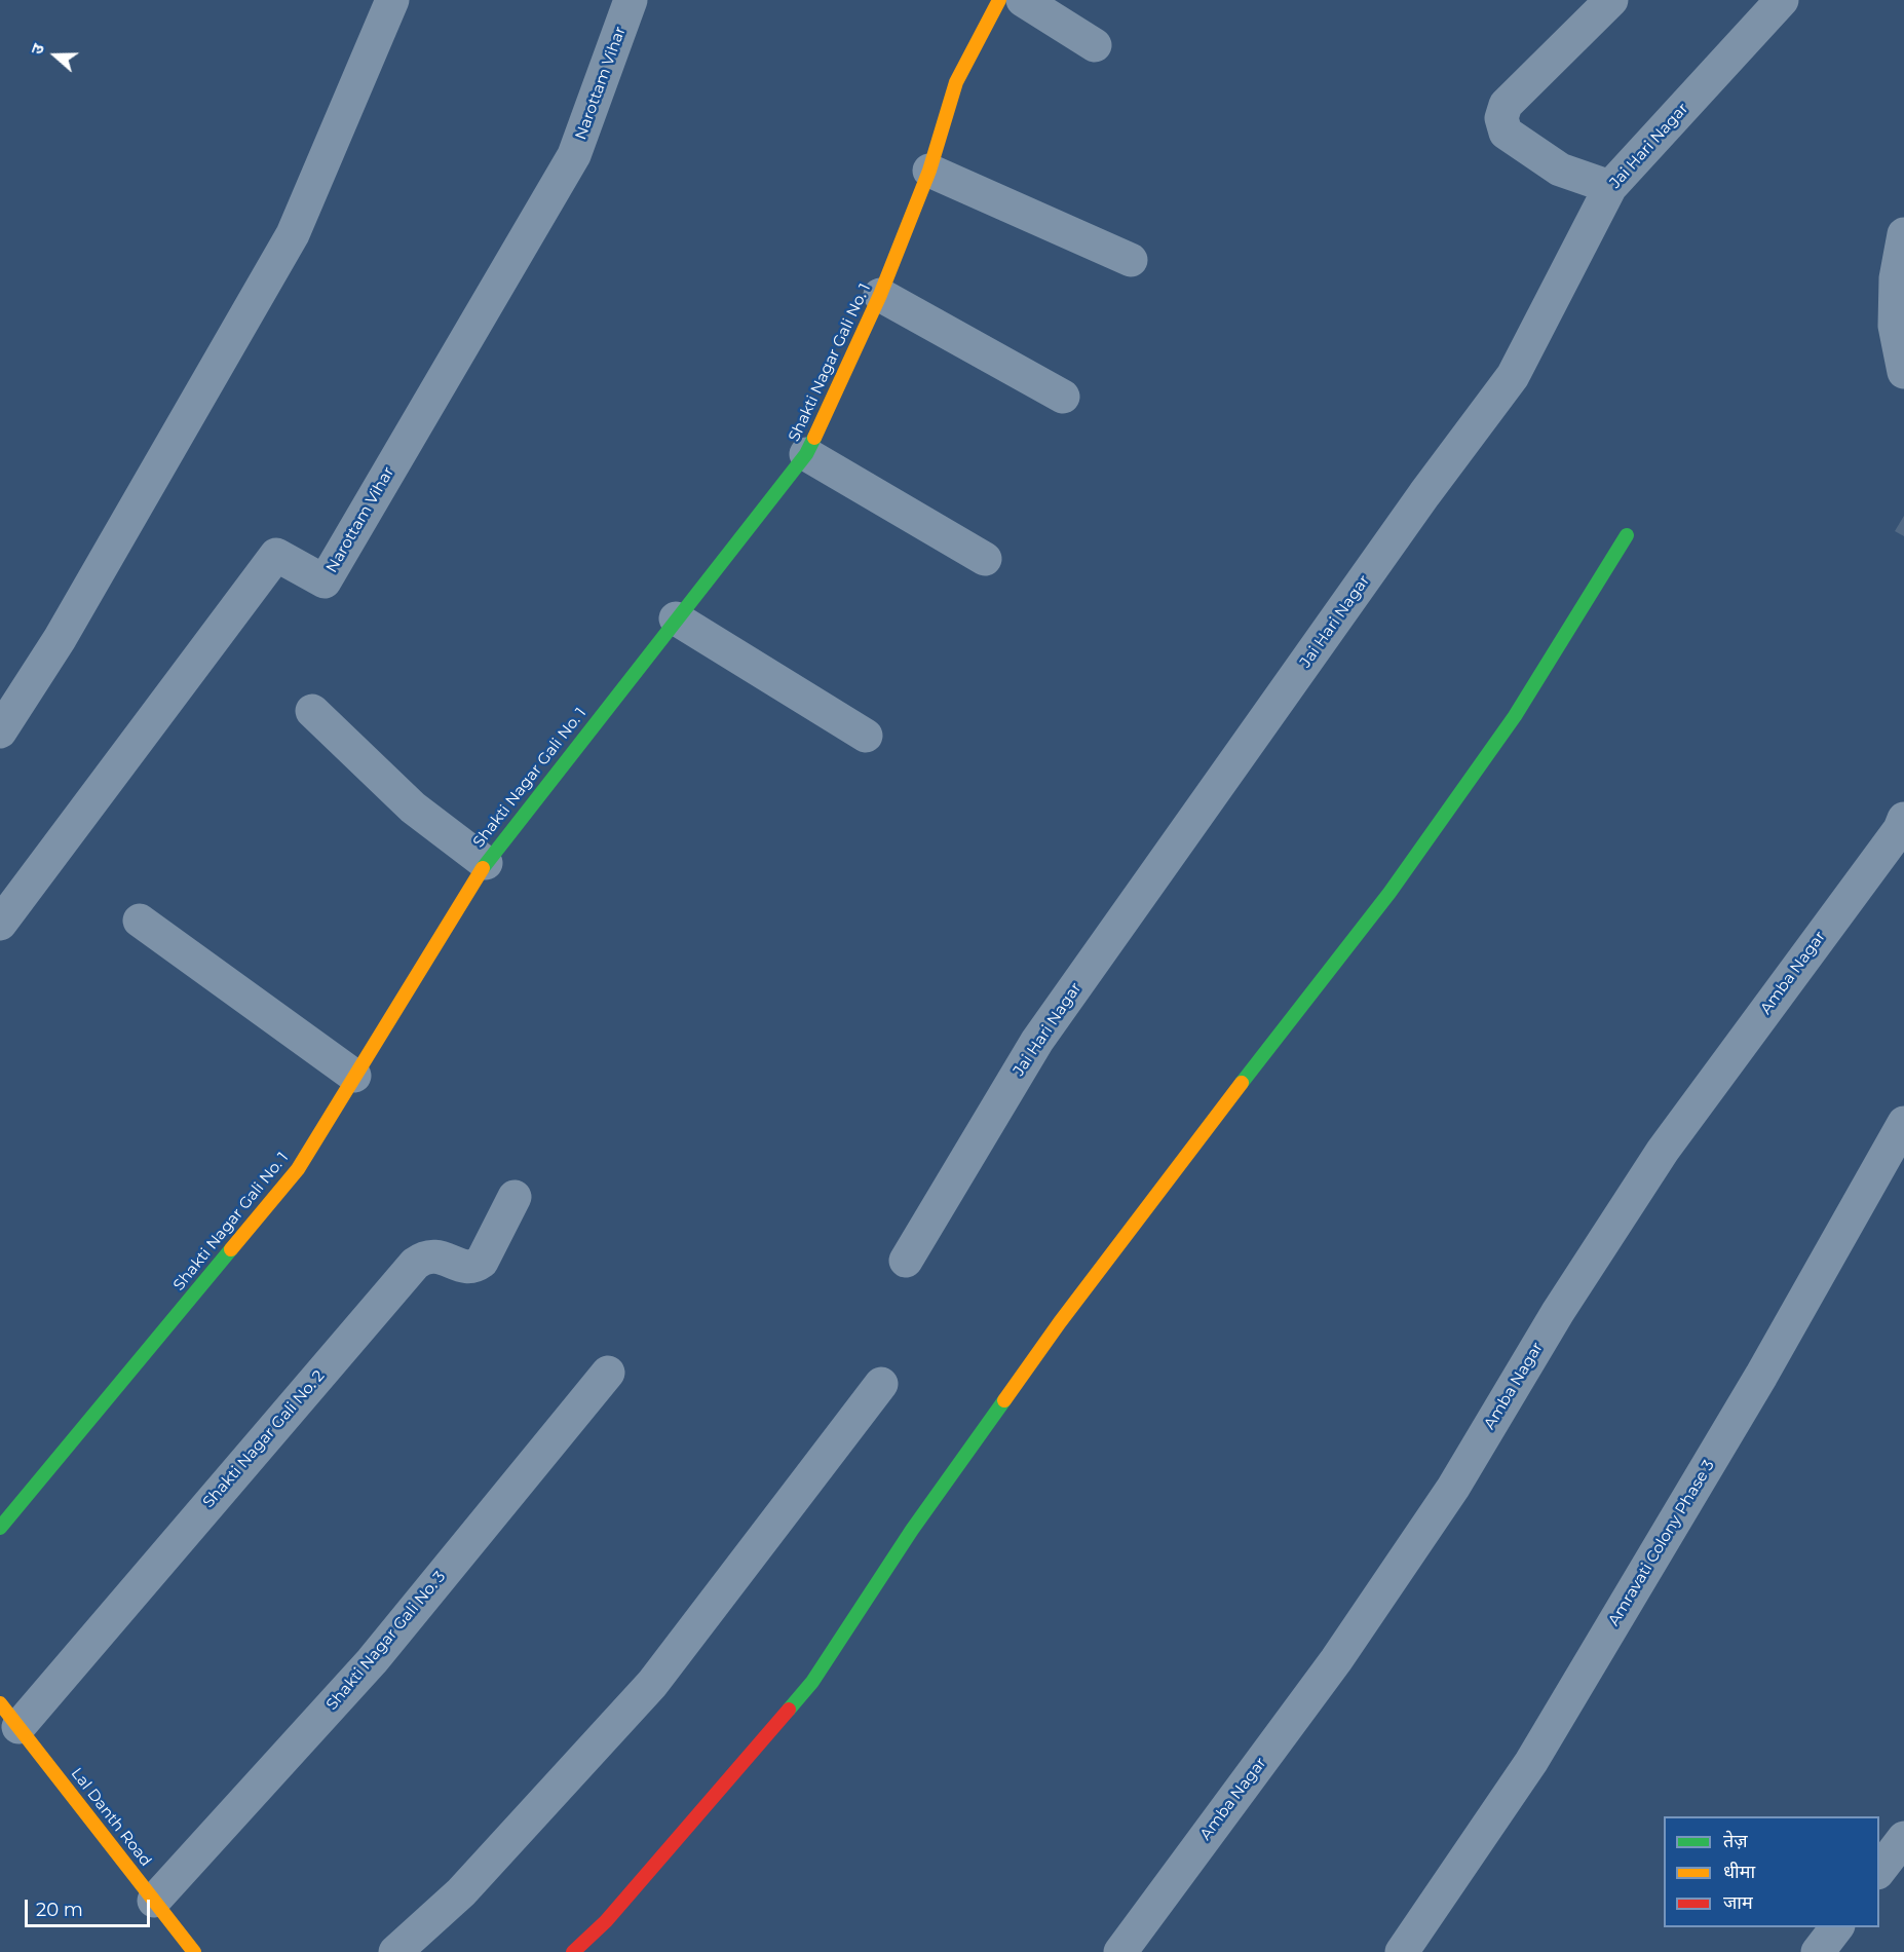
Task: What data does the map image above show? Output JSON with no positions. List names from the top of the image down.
{
  "streets": {
    "street": [
      "Narottam Vihar",
      "Jai Hari Nagar",
      "Shakti Nagar Gali No. 1",
      "Amba Nagar",
      "Shakti Nagar Gali No. 2",
      "Amravati Colony Phase 3",
      "Shakti Nagar Gali No. 3",
      "Lal Danth Road"
    ]
  },
  "crossings": [
    ["Shakti Nagar Gali No. 2", "Lal Danth Road"],
    ["Shakti Nagar Gali No. 3", "Lal Danth Road"]
  ],
  "legend": ["तेज़", "धीमा", "जाम"],
  "scale_bar": "20 m",
  "north": "left"
}
